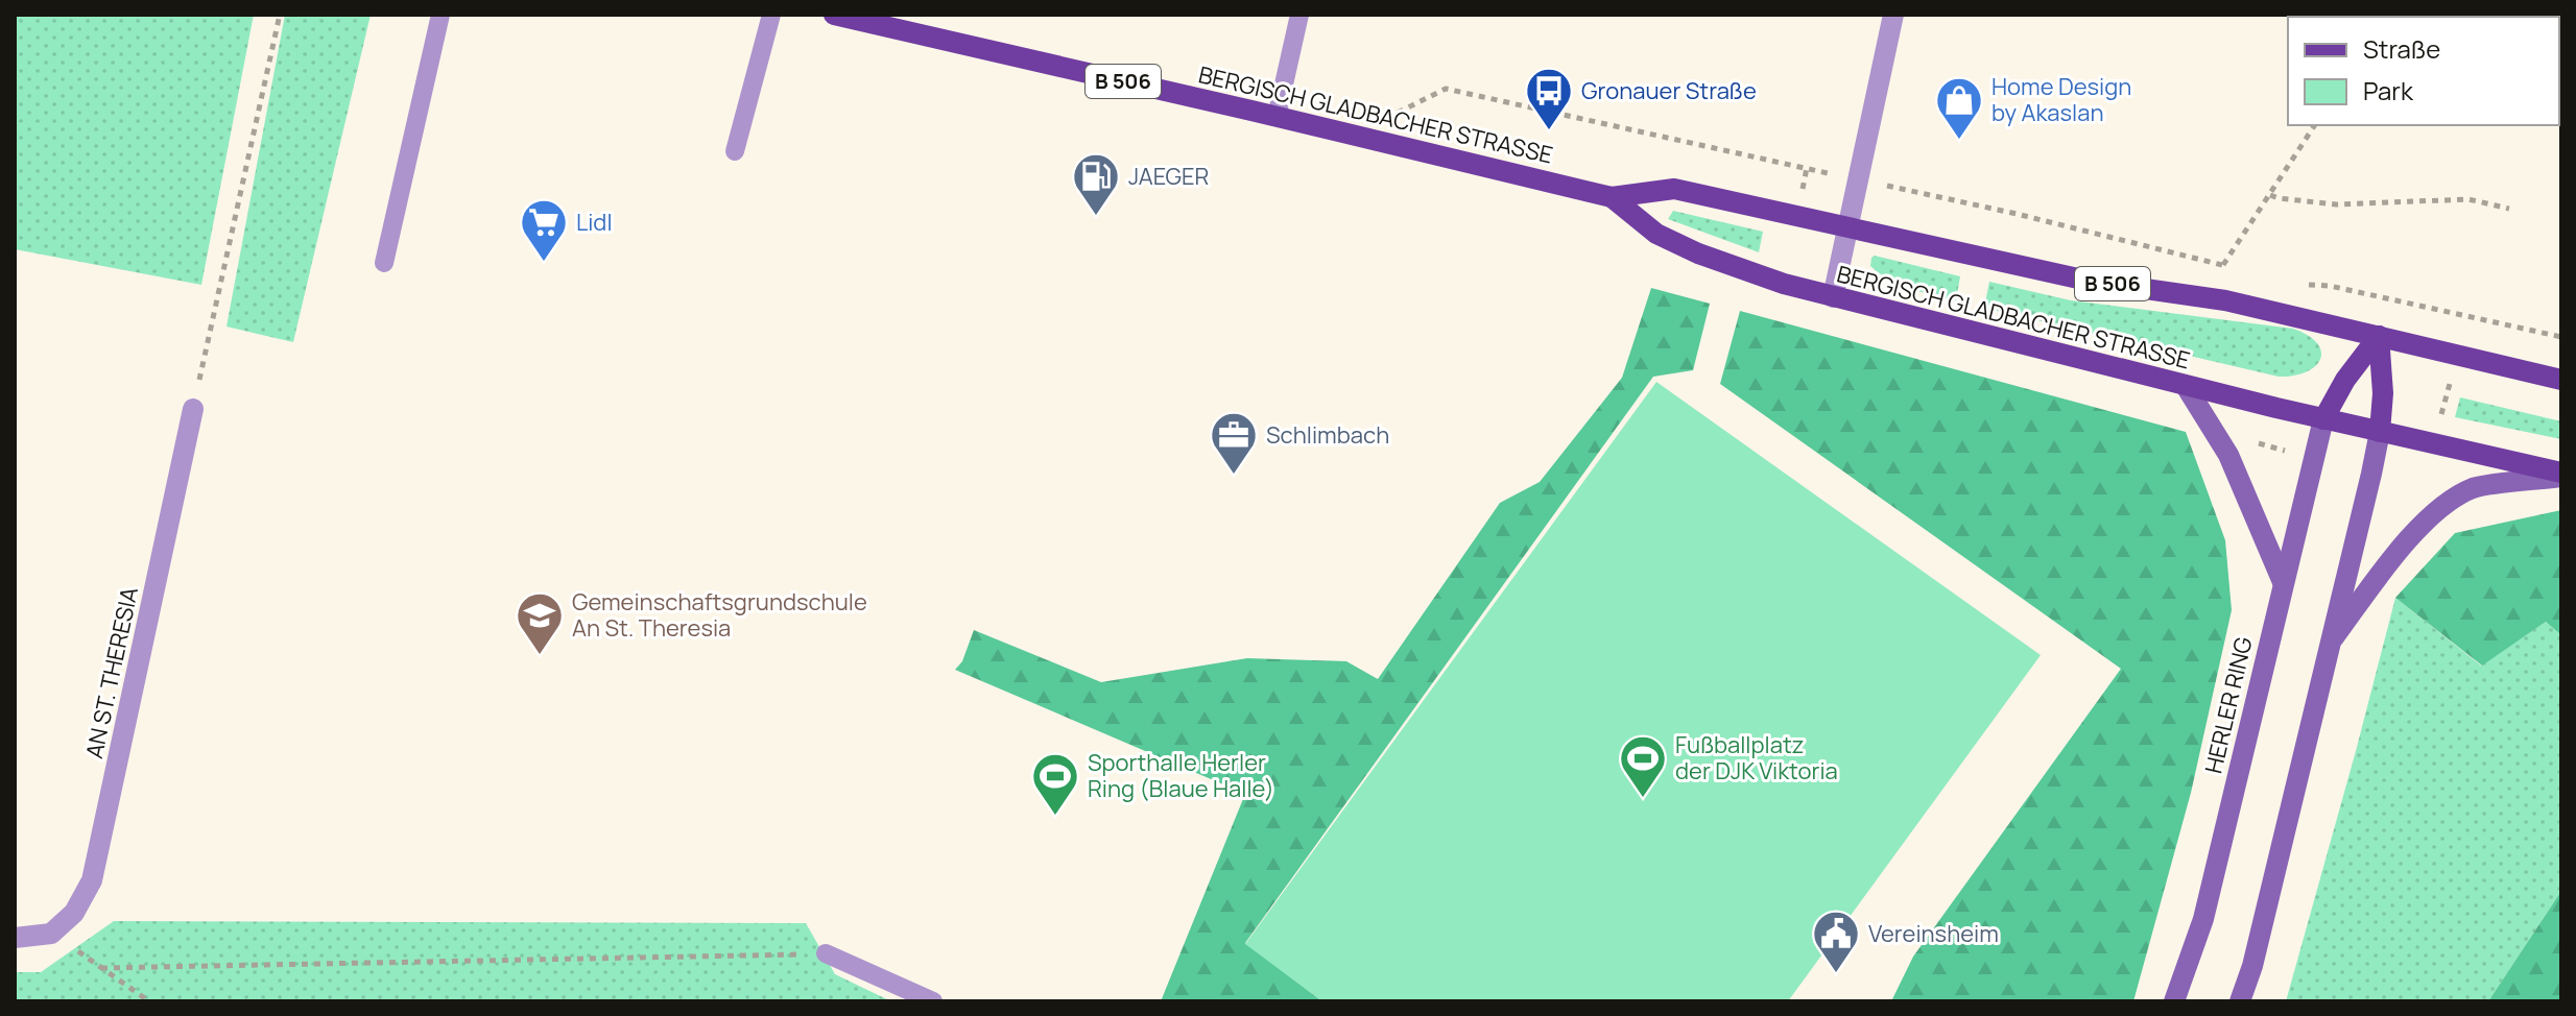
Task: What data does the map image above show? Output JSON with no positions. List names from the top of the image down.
{
  "streets": {
    "main road": ["B 506", "BERGISCH GLADBACHER STRASSE", "HERLER RING"],
    "street": ["AN ST. THERESIA"]
  },
  "crossings": [
    ["BERGISCH GLADBACHER STRASSE", "HERLER RING"]
  ],
  "places": {
    "bus stop": ["Gronauer Straße"],
    "shop": ["Home Design by Akaslan"],
    "fuel station": ["JAEGER"],
    "supermarket": ["Lidl"],
    "office": ["Schlimbach"],
    "school or university": ["Gemeinschaftsgrundschule An St. Theresia"],
    "sports": ["Fußballplatz der DJK Viktoria", "Sporthalle Herler Ring (Blaue Halle)"],
    "public building": ["Vereinsheim"]
  },
  "legend": ["Straße", "Park"]
}
